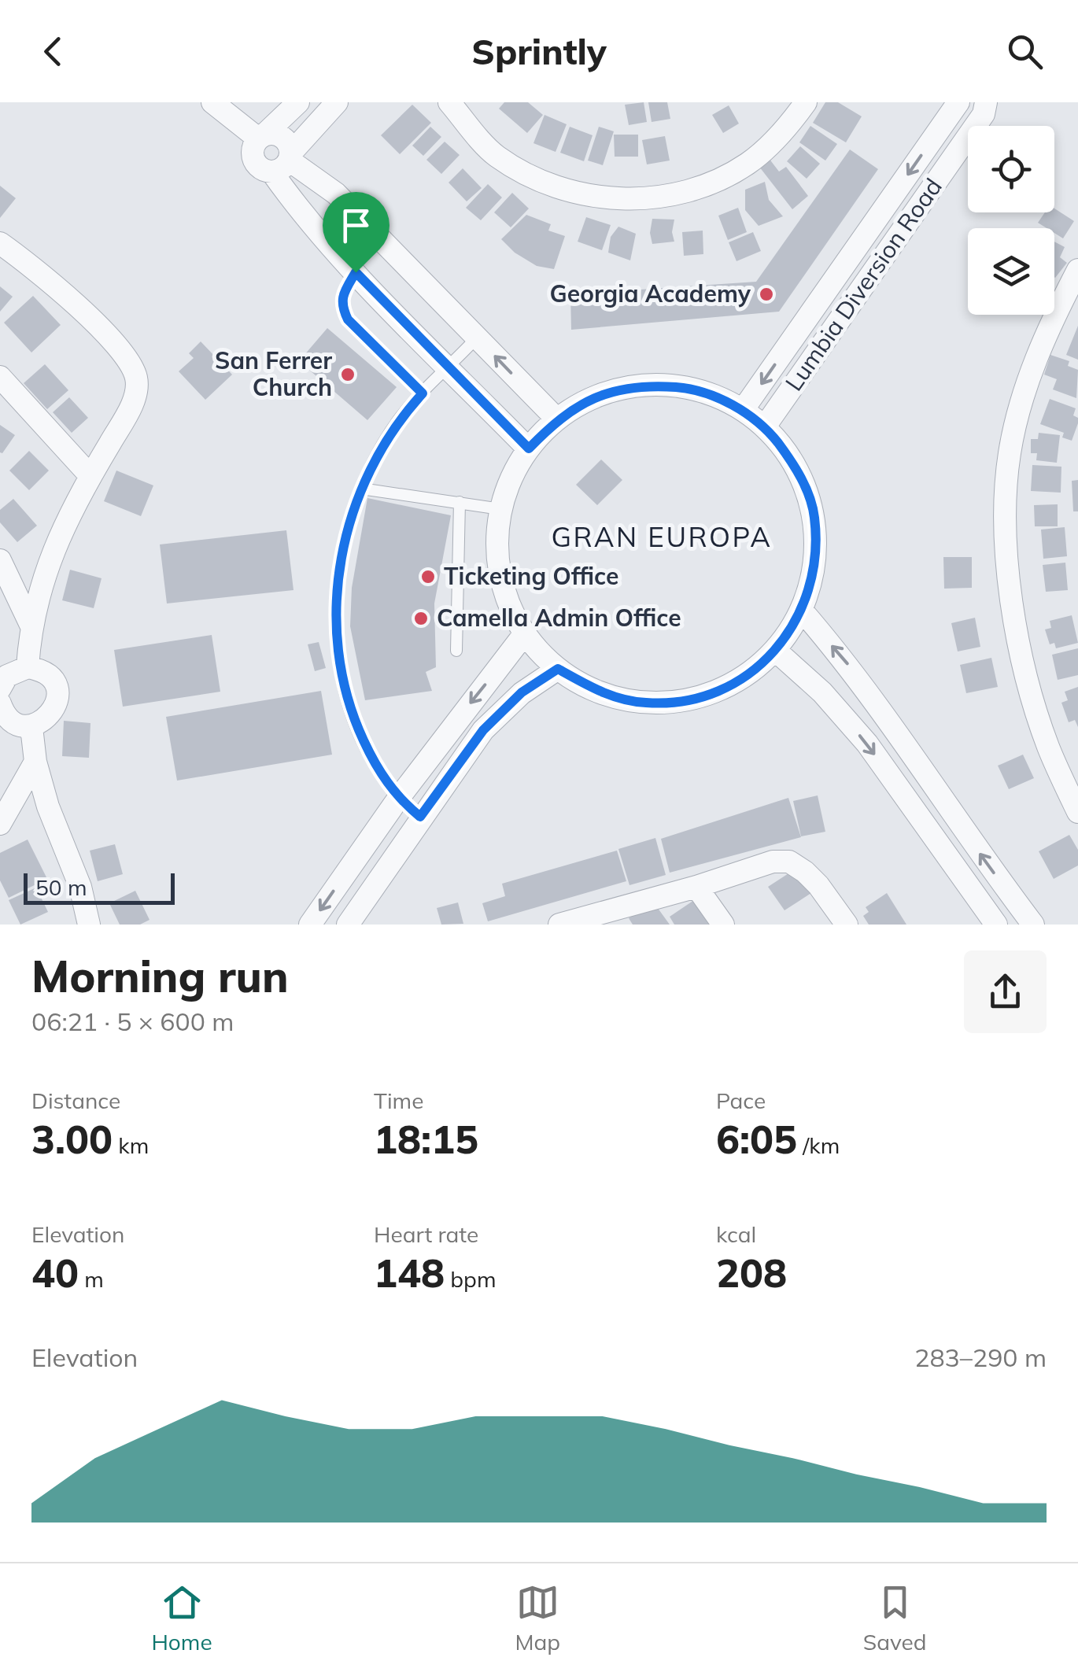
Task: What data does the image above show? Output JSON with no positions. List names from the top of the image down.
{
  "streets": {
    "street": ["Lumbia Diversion Road"]
  },
  "districts": ["GRAN EUROPA"],
  "places": [
    "Georgia Academy",
    "San Ferrer Church",
    "Ticketing Office",
    "Camella Admin Office"
  ],
  "scale_bar": "50 m",
  "page": {
    "header": "Sprintly",
    "scale": "50 m",
    "heading": ["Morning run", "06:21 · 5 × 600 m"],
    "stats": [
      ["Distance", "3.00 km"],
      ["Time", "18:15"],
      ["Pace", "6:05 /km"],
      ["Elevation", "40 m"],
      ["Heart rate", "148 bpm"],
      ["kcal", "208"]
    ],
    "chart": ["Elevation", "283–290 m"],
    "tabs": ["Home", "Map", "Saved"]
  }
}
